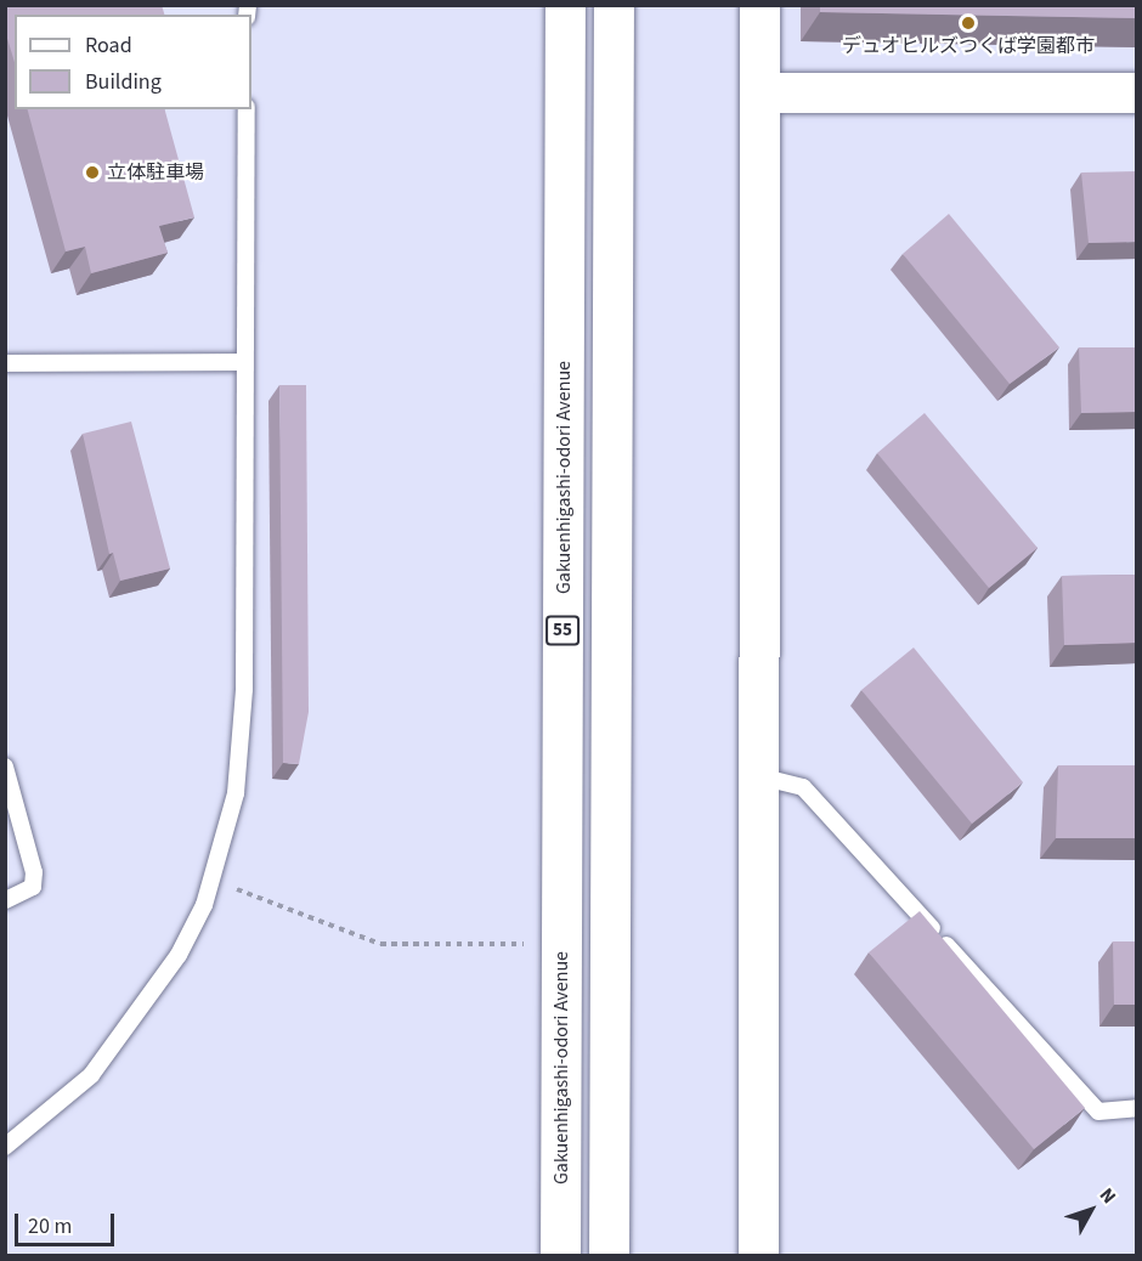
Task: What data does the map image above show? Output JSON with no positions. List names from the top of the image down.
{
  "streets": {
    "main road": ["Gakuenhigashi-odori Avenue", "55"]
  },
  "places": ["デュオヒルズつくば学園都市", "立体駐車場"],
  "legend": ["Road", "Building"],
  "scale_bar": "20 m",
  "north": "top right"
}
